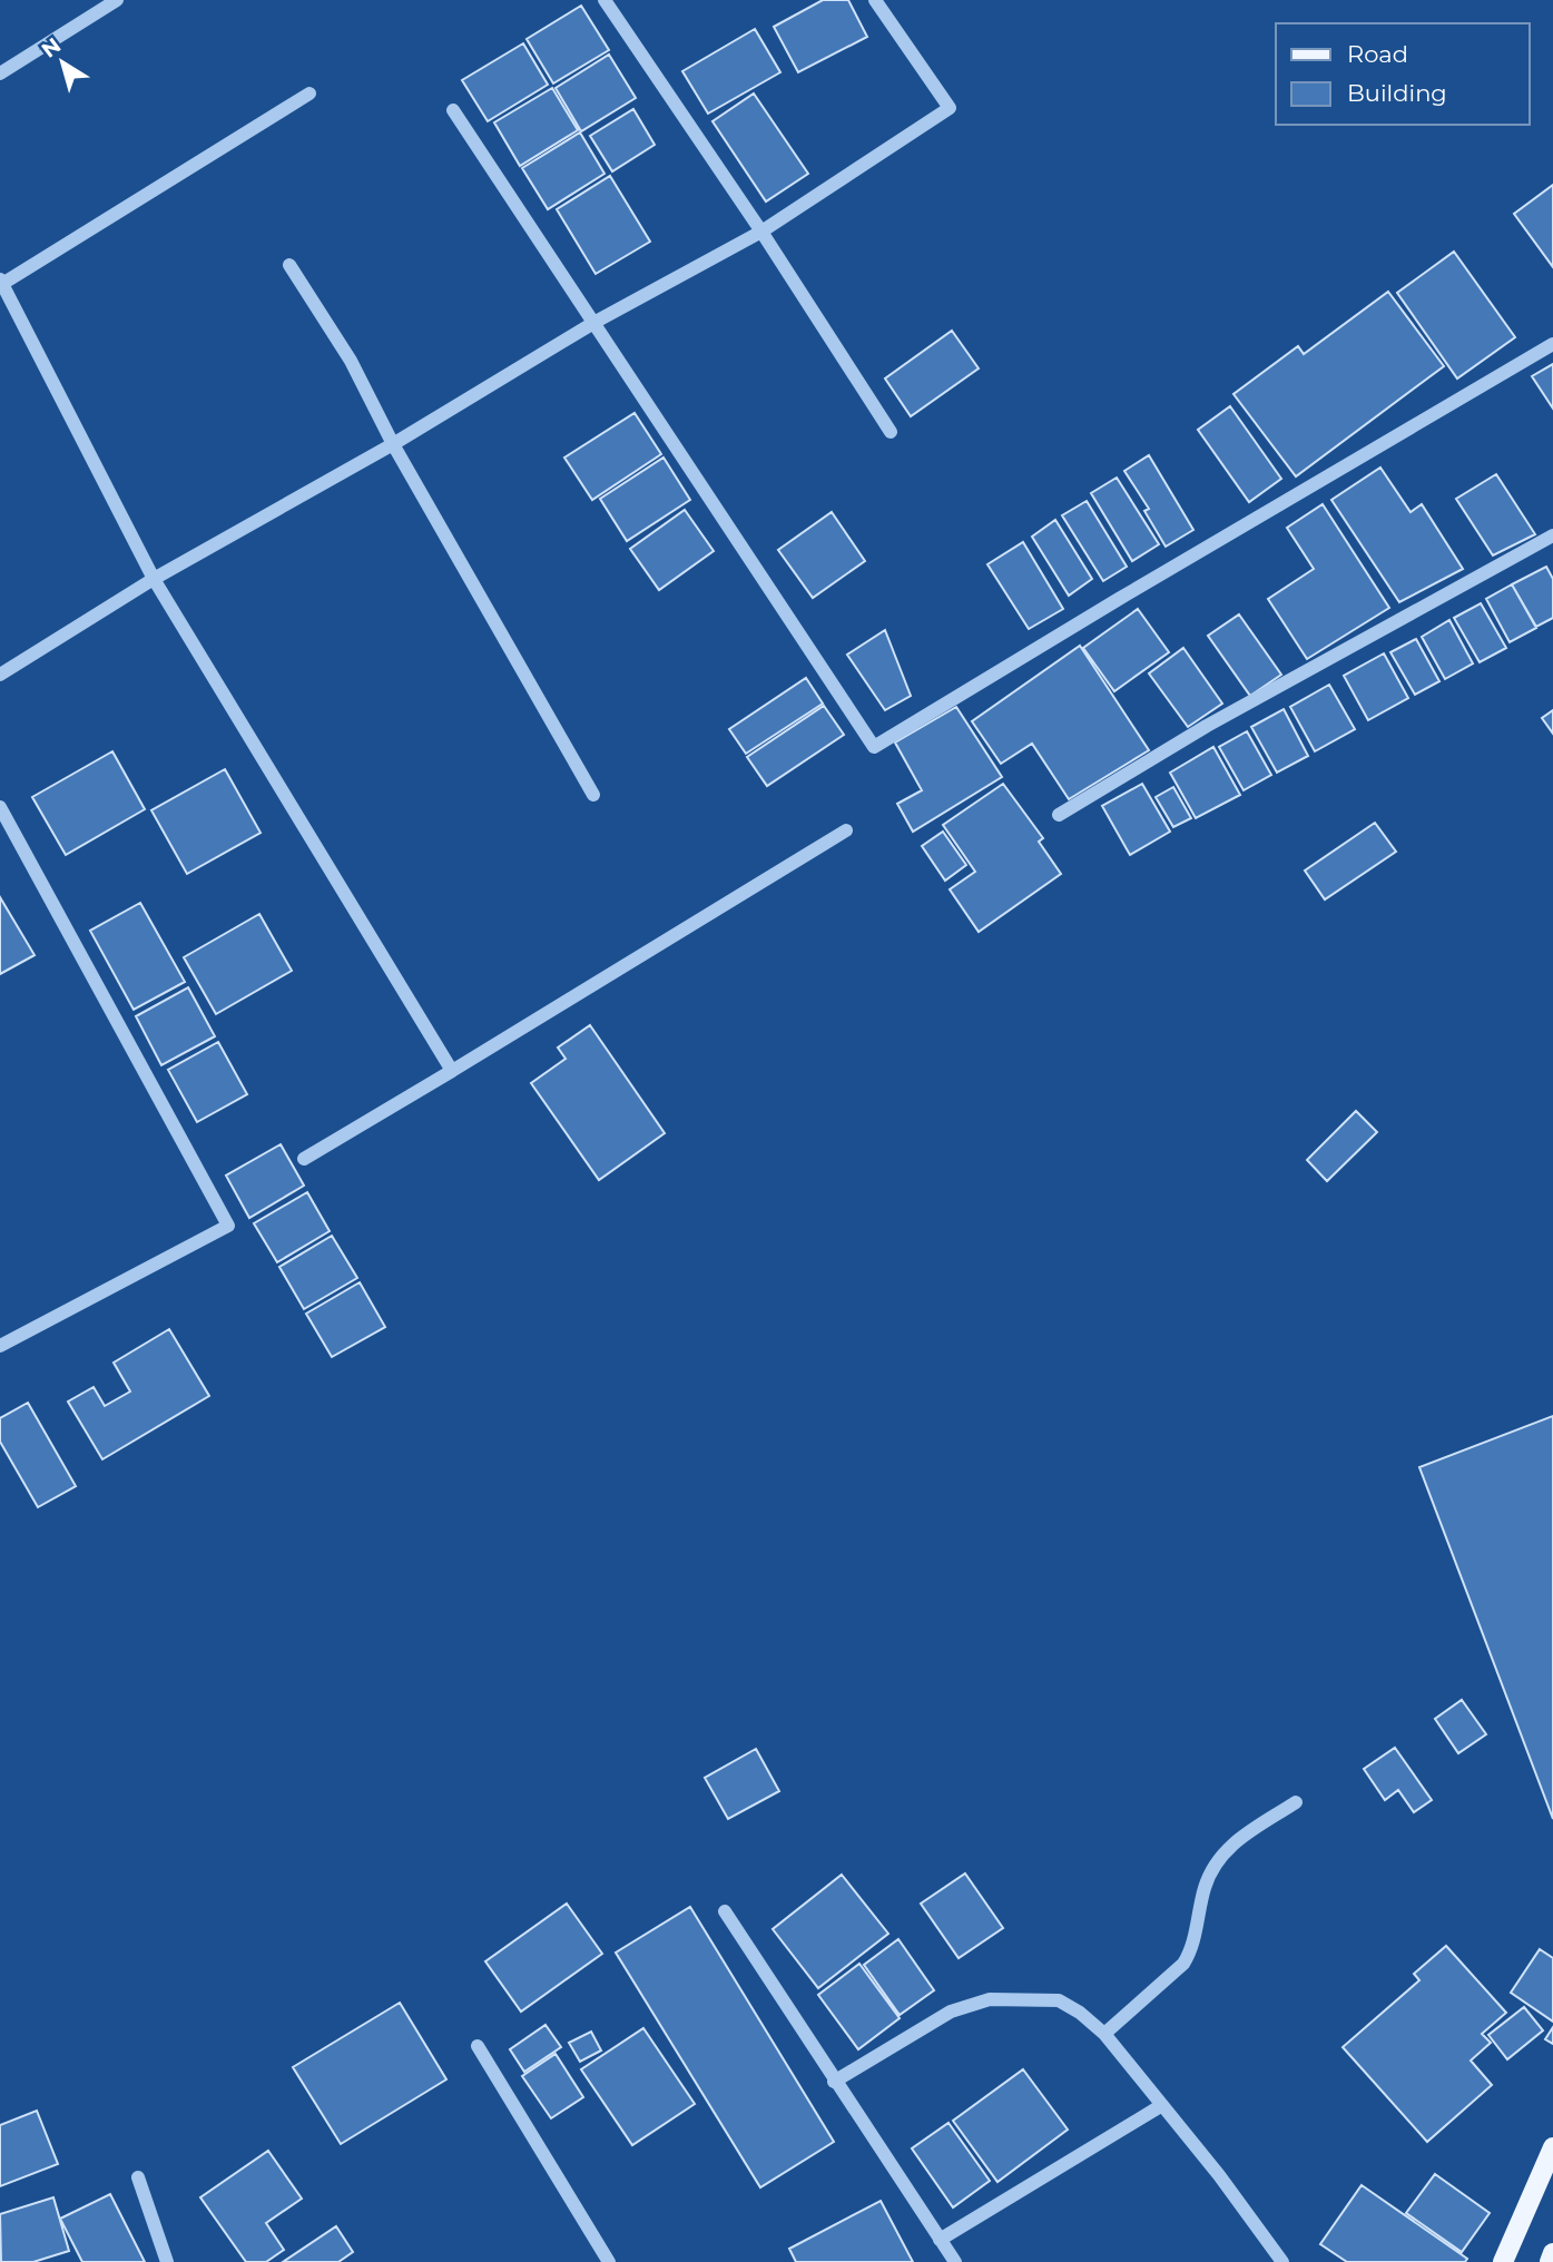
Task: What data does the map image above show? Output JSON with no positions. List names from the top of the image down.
{
  "legend": ["Road", "Building"],
  "north": "top left"
}
